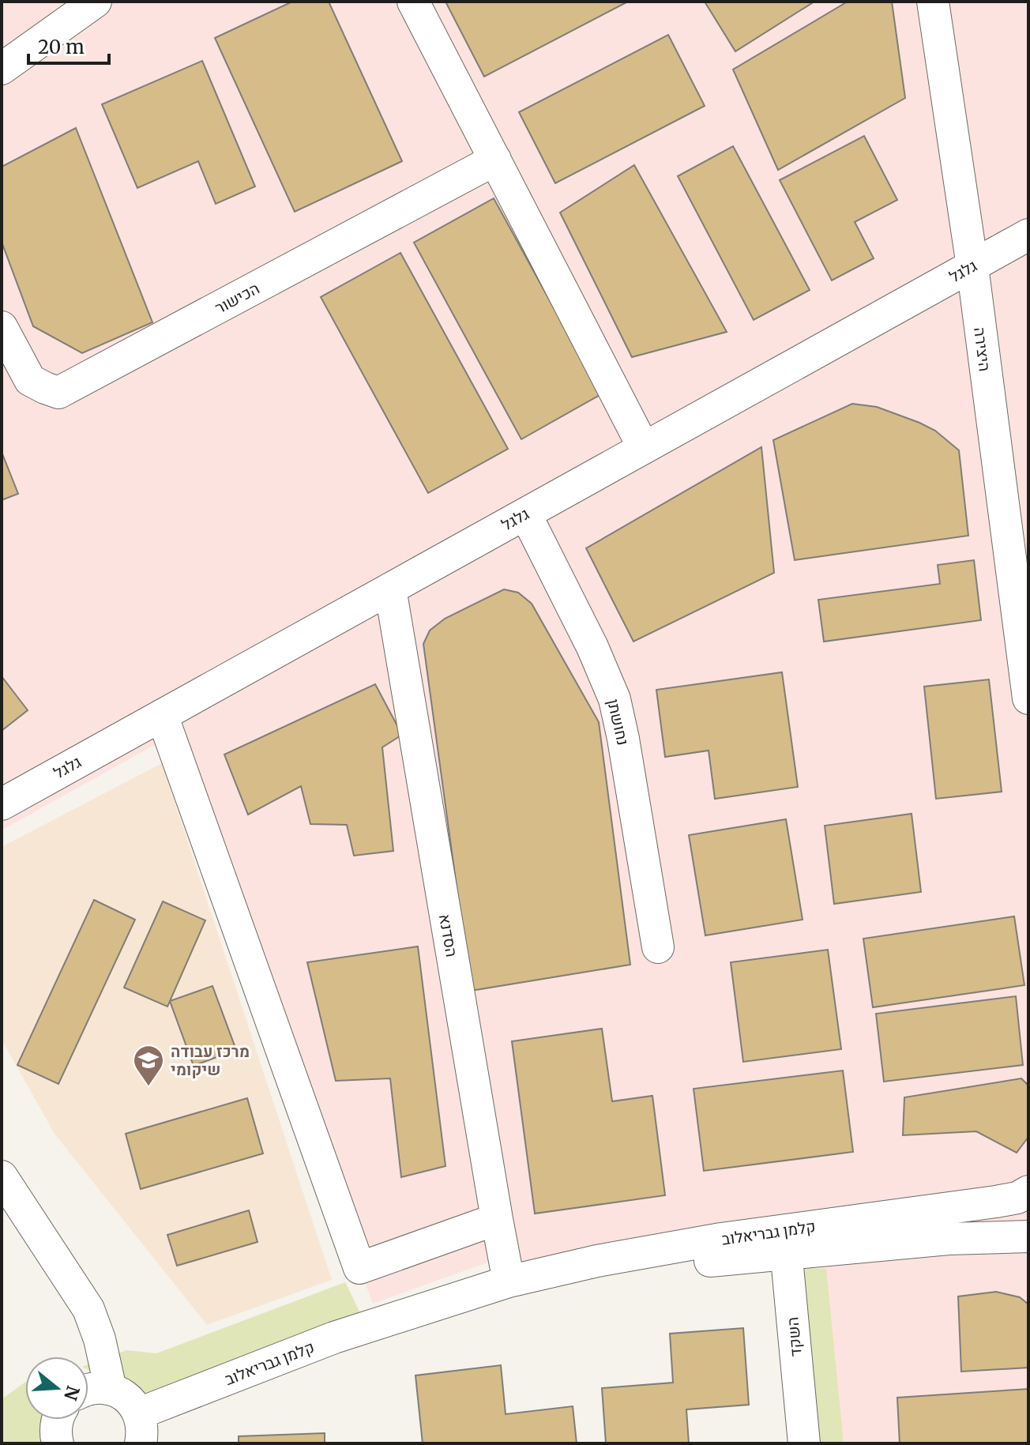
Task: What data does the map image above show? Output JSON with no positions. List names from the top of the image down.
{
  "streets": {
    "street": [
      "גלגל",
      "הכישור",
      "היצירה",
      "נחושתן",
      "הסדנא",
      "קלמן גבריאלוב",
      "השקד"
    ]
  },
  "crossings": [
    ["גלגל", "היצירה"],
    ["גלגל", "נחושתן"],
    ["גלגל", "הסדנא"],
    ["הסדנא", "קלמן גבריאלוב"],
    ["קלמן גבריאלוב", "השקד"]
  ],
  "places": {
    "school or university": ["מרכז עבודה שיקומי"]
  },
  "scale_bar": "20 m",
  "north": "right"
}
